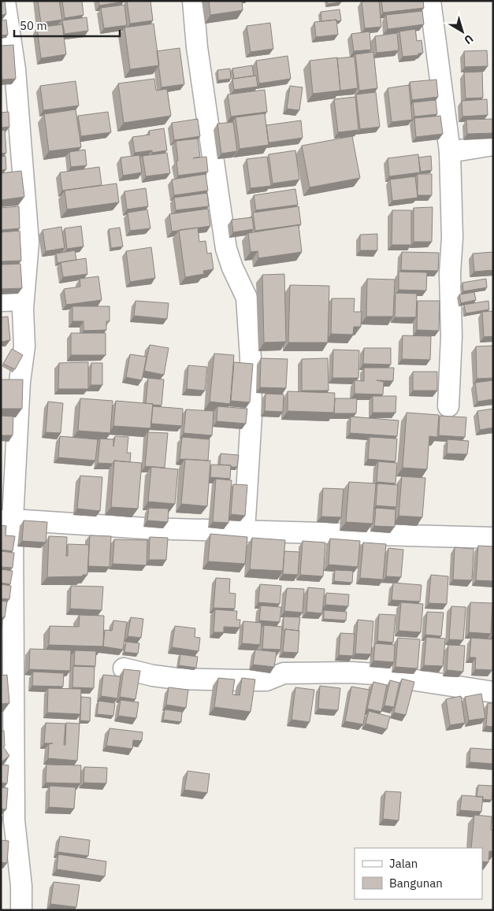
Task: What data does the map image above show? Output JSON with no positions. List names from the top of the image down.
{
  "legend": ["Jalan", "Bangunan"],
  "scale_bar": "50 m",
  "north": "bottom right"
}
